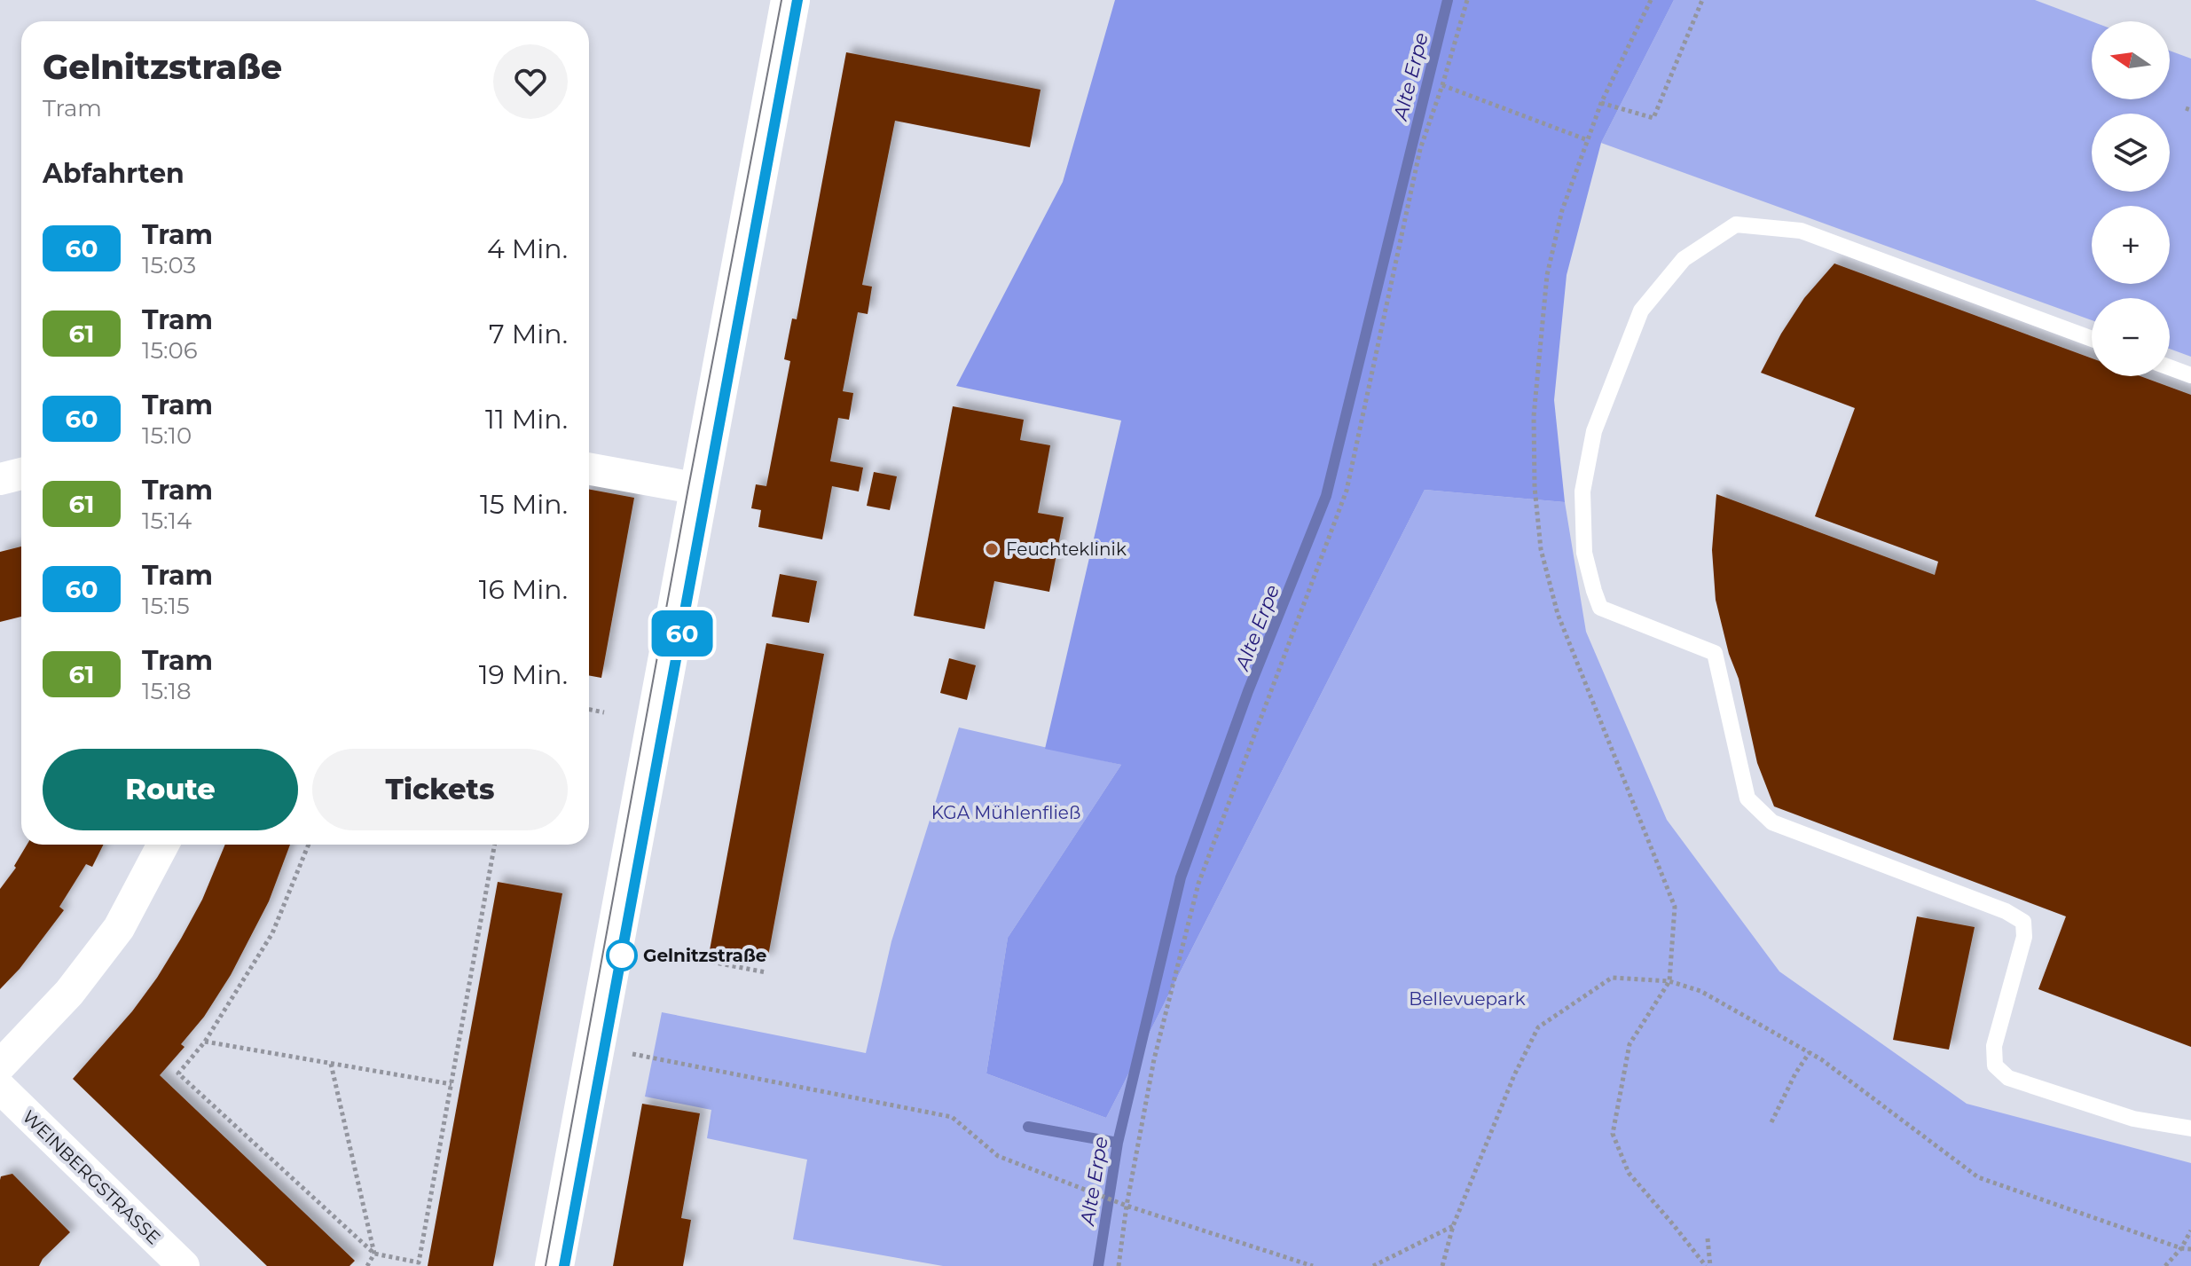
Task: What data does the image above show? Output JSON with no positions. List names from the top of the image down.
{
  "streets": {
    "street": ["WEINBERGSTRASSE"]
  },
  "water": ["Alte Erpe"],
  "parks": ["KGA Mühlenfließ", "Bellevuepark"],
  "places": ["Feuchteklinik", "Gelnitzstraße"],
  "lines": ["tram line 60"],
  "north": "left",
  "page": {
    "on_map": "60",
    "map_buttons": ["+", "−"],
    "heading": [
      ["Gelnitzstraße", "Tram"],
      "Abfahrten"
    ],
    "list": [
      {
        "mark": "60",
        "name": "Tram",
        "note": "15:03",
        "value": "4 Min."
      },
      {
        "mark": "61",
        "name": "Tram",
        "note": "15:06",
        "value": "7 Min."
      },
      {
        "mark": "60",
        "name": "Tram",
        "note": "15:10",
        "value": "11 Min."
      },
      {
        "mark": "61",
        "name": "Tram",
        "note": "15:14",
        "value": "15 Min."
      },
      {
        "mark": "60",
        "name": "Tram",
        "note": "15:15",
        "value": "16 Min."
      },
      {
        "mark": "61",
        "name": "Tram",
        "note": "15:18",
        "value": "19 Min."
      }
    ],
    "buttons": ["Route", "Tickets"]
  }
}
